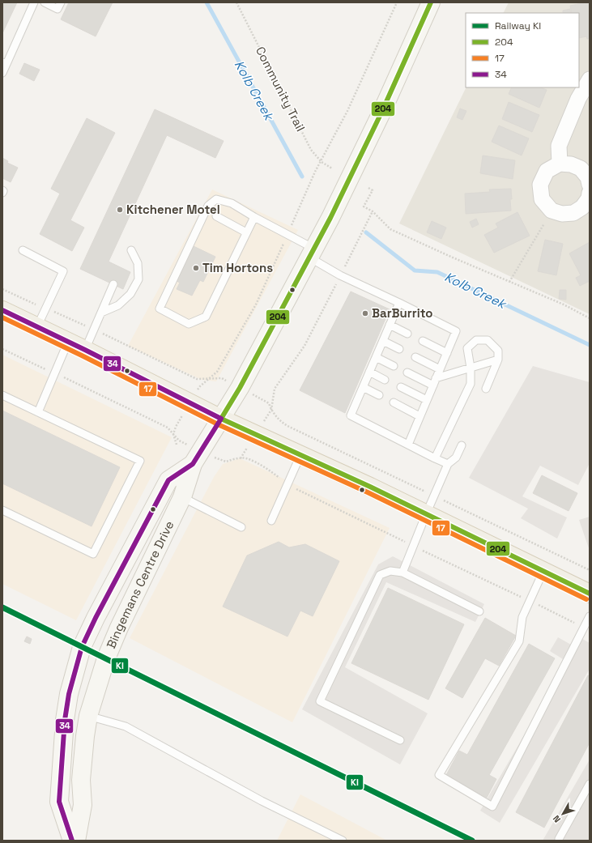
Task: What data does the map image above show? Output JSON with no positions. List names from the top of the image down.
{
  "streets": {
    "main road": ["Bingemans Centre Drive"],
    "path": ["Community Trail"]
  },
  "water": ["Kolb Creek"],
  "places": ["Kitchener Motel", "Tim Hortons", "BarBurrito"],
  "lines": [
    "transit line 204",
    "transit line 34",
    "transit line 17",
    "rail line KI"
  ],
  "legend": [
    "Railway KI",
    "204",
    "17",
    "34"
  ],
  "north": "bottom left"
}
